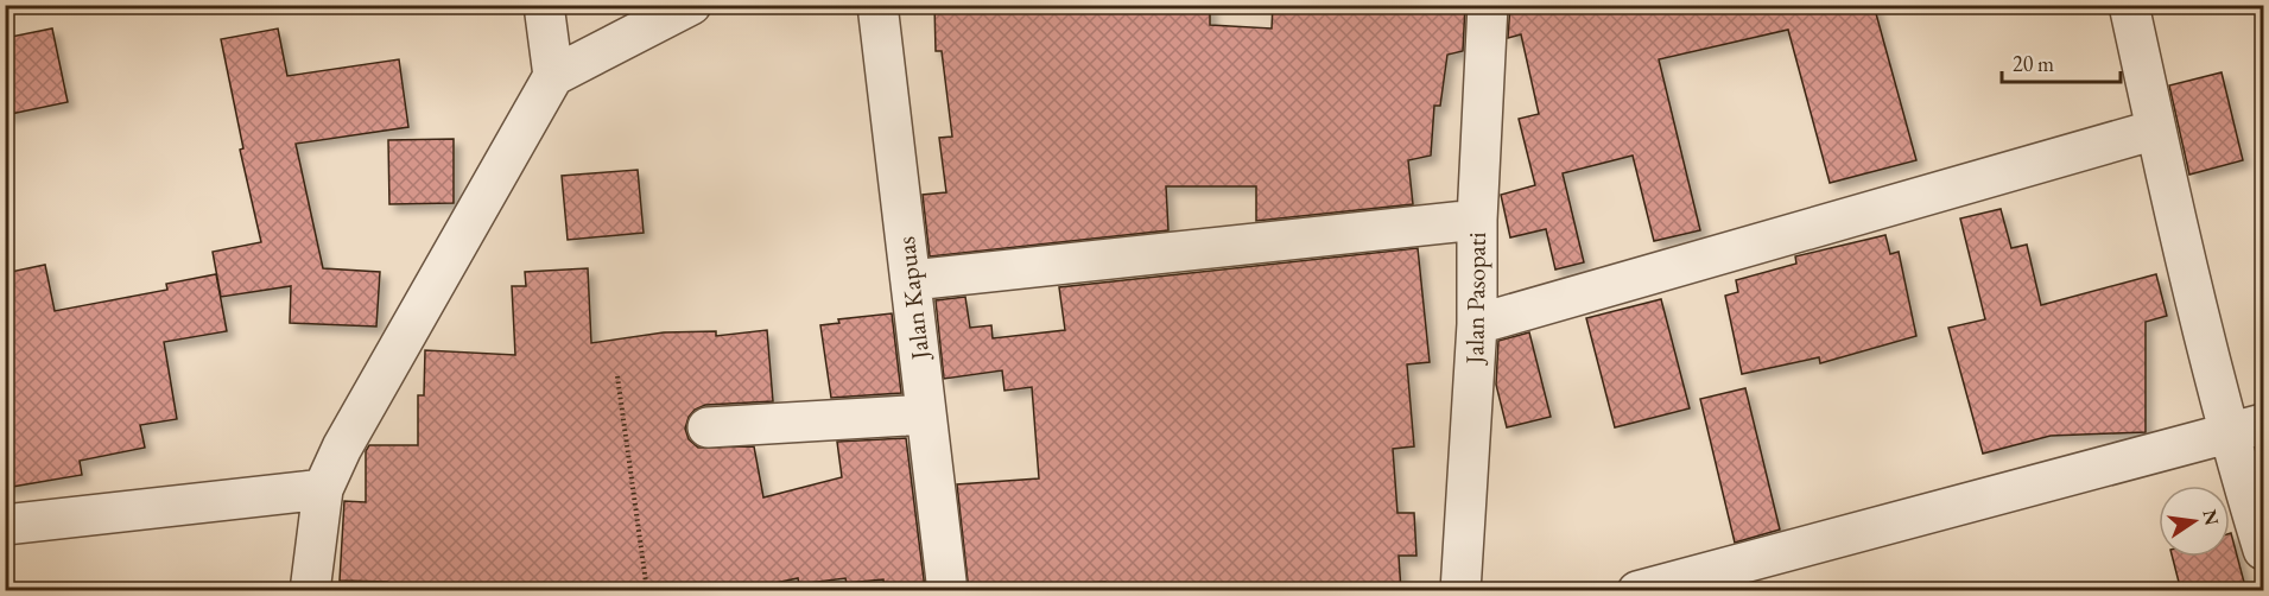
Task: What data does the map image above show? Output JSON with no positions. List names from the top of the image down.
{
  "streets": {
    "street": ["Jalan Kapuas", "Jalan Pasopati"]
  },
  "scale_bar": "20 m",
  "north": "right"
}
